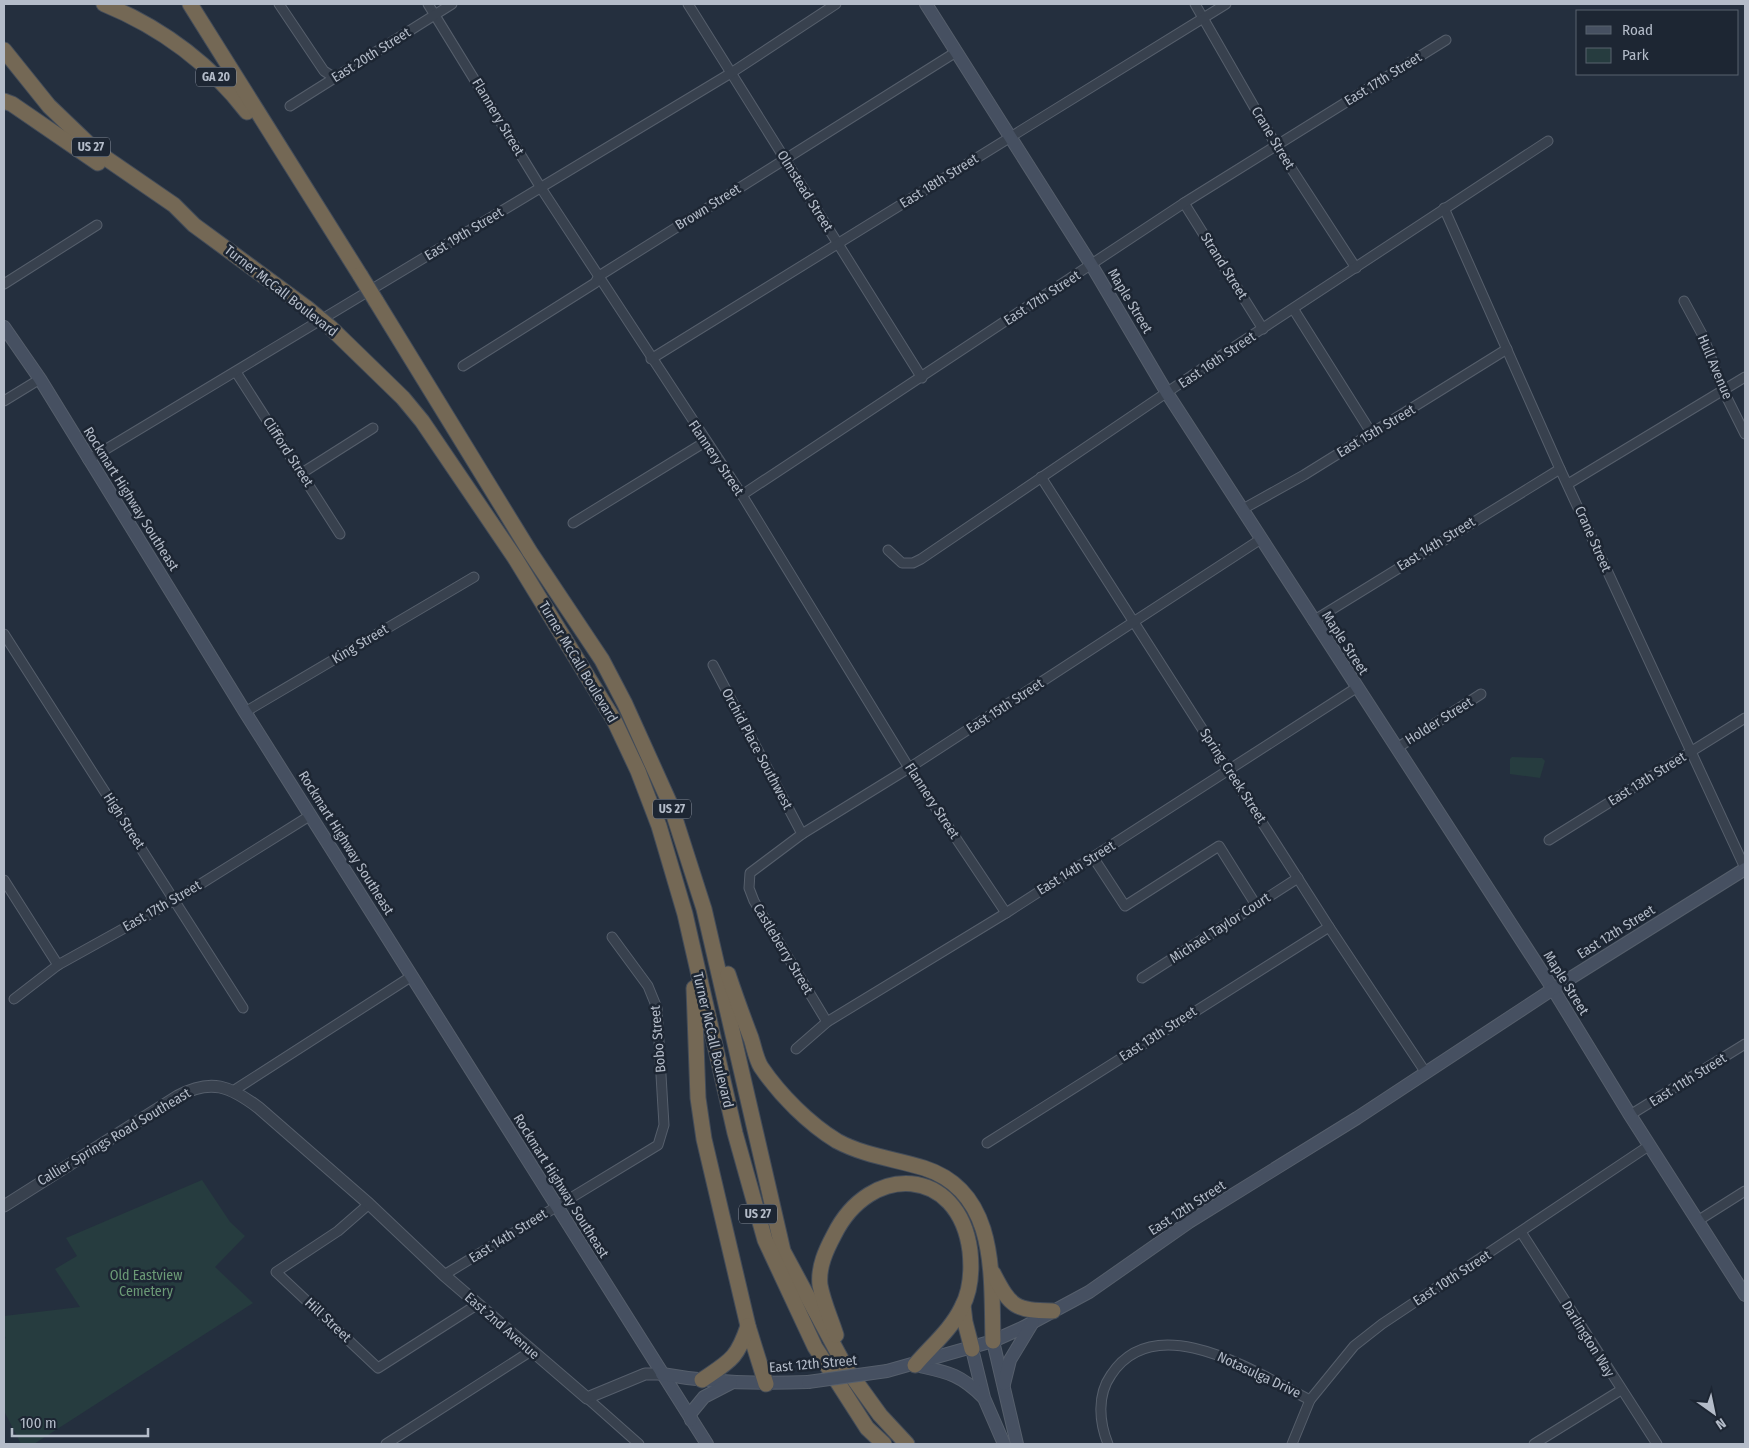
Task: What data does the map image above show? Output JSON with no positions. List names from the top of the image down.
{
  "streets": {
    "highway": ["GA 20", "US 27", "Turner McCall Boulevard"],
    "main road": ["Maple Street", "Rockmart Highway Southeast", "East 12th Street"],
    "street": [
      "East 20th Street",
      "East 17th Street",
      "Flannery Street",
      "Crane Street",
      "East 18th Street",
      "Olmstead Street",
      "Brown Street",
      "East 19th Street",
      "Strand Street",
      "East 16th Street",
      "Hull Avenue",
      "East 15th Street",
      "Clifford Street",
      "East 14th Street",
      "King Street",
      "Holder Street",
      "Orchid Place Southwest",
      "Spring Creek Street",
      "East 13th Street",
      "High Street",
      "Michael Taylor Court",
      "Castleberry Street",
      "Bobo Street",
      "East 11th Street",
      "Callier Springs Road Southeast",
      "East 10th Street",
      "Hill Street",
      "East 2nd Avenue",
      "Darlington Way",
      "Notasulga Drive"
    ]
  },
  "crossings": [
    ["East 20th Street", "Flannery Street"],
    ["GA 20", "Turner McCall Boulevard"],
    ["East 17th Street", "Flannery Street"],
    ["East 17th Street", "Crane Street"],
    ["East 17th Street", "Olmstead Street"],
    ["East 17th Street", "Strand Street"],
    ["East 17th Street", "Maple Street"],
    ["East 17th Street", "Rockmart Highway Southeast"],
    ["East 17th Street", "High Street"],
    ["Flannery Street", "East 18th Street"],
    ["Flannery Street", "Brown Street"],
    ["Flannery Street", "East 19th Street"],
    ["Flannery Street", "East 15th Street"],
    ["Flannery Street", "East 14th Street"],
    ["Crane Street", "East 18th Street"],
    ["Crane Street", "East 16th Street"],
    ["Crane Street", "East 15th Street"],
    ["Crane Street", "East 14th Street"],
    ["Crane Street", "East 13th Street"],
    ["Crane Street", "East 12th Street"],
    ["East 18th Street", "Olmstead Street"],
    ["East 18th Street", "Maple Street"],
    ["Olmstead Street", "Brown Street"],
    ["Olmstead Street", "East 19th Street"],
    ["Brown Street", "Maple Street"],
    ["East 19th Street", "Clifford Street"],
    ["East 19th Street", "Rockmart Highway Southeast"],
    ["Strand Street", "East 16th Street"],
    ["Maple Street", "East 16th Street"],
    ["Maple Street", "East 15th Street"],
    ["Maple Street", "East 14th Street"],
    ["Maple Street", "Holder Street"],
    ["Maple Street", "East 12th Street"],
    ["Maple Street", "East 11th Street"],
    ["Maple Street", "East 10th Street"],
    ["East 16th Street", "Spring Creek Street"],
    ["East 15th Street", "Orchid Place Southwest"],
    ["East 15th Street", "Spring Creek Street"],
    ["East 15th Street", "Castleberry Street"],
    ["Rockmart Highway Southeast", "East 14th Street"],
    ["Rockmart Highway Southeast", "King Street"],
    ["Rockmart Highway Southeast", "East 12th Street"],
    ["East 14th Street", "Spring Creek Street"],
    ["East 14th Street", "Castleberry Street"],
    ["East 14th Street", "Bobo Street"],
    ["East 14th Street", "East 2nd Avenue"],
    ["Spring Creek Street", "East 13th Street"],
    ["Spring Creek Street", "Michael Taylor Court"],
    ["Spring Creek Street", "East 12th Street"],
    ["East 12th Street", "East 2nd Avenue"],
    ["Callier Springs Road Southeast", "Hill Street"],
    ["Callier Springs Road Southeast", "East 2nd Avenue"],
    ["East 10th Street", "Darlington Way"],
    ["East 10th Street", "Notasulga Drive"],
    ["Hill Street", "East 2nd Avenue"]
  ],
  "parks": ["Old Eastview Cemetery"],
  "legend": ["Road", "Park"],
  "scale_bar": "100 m",
  "north": "bottom right"
}
